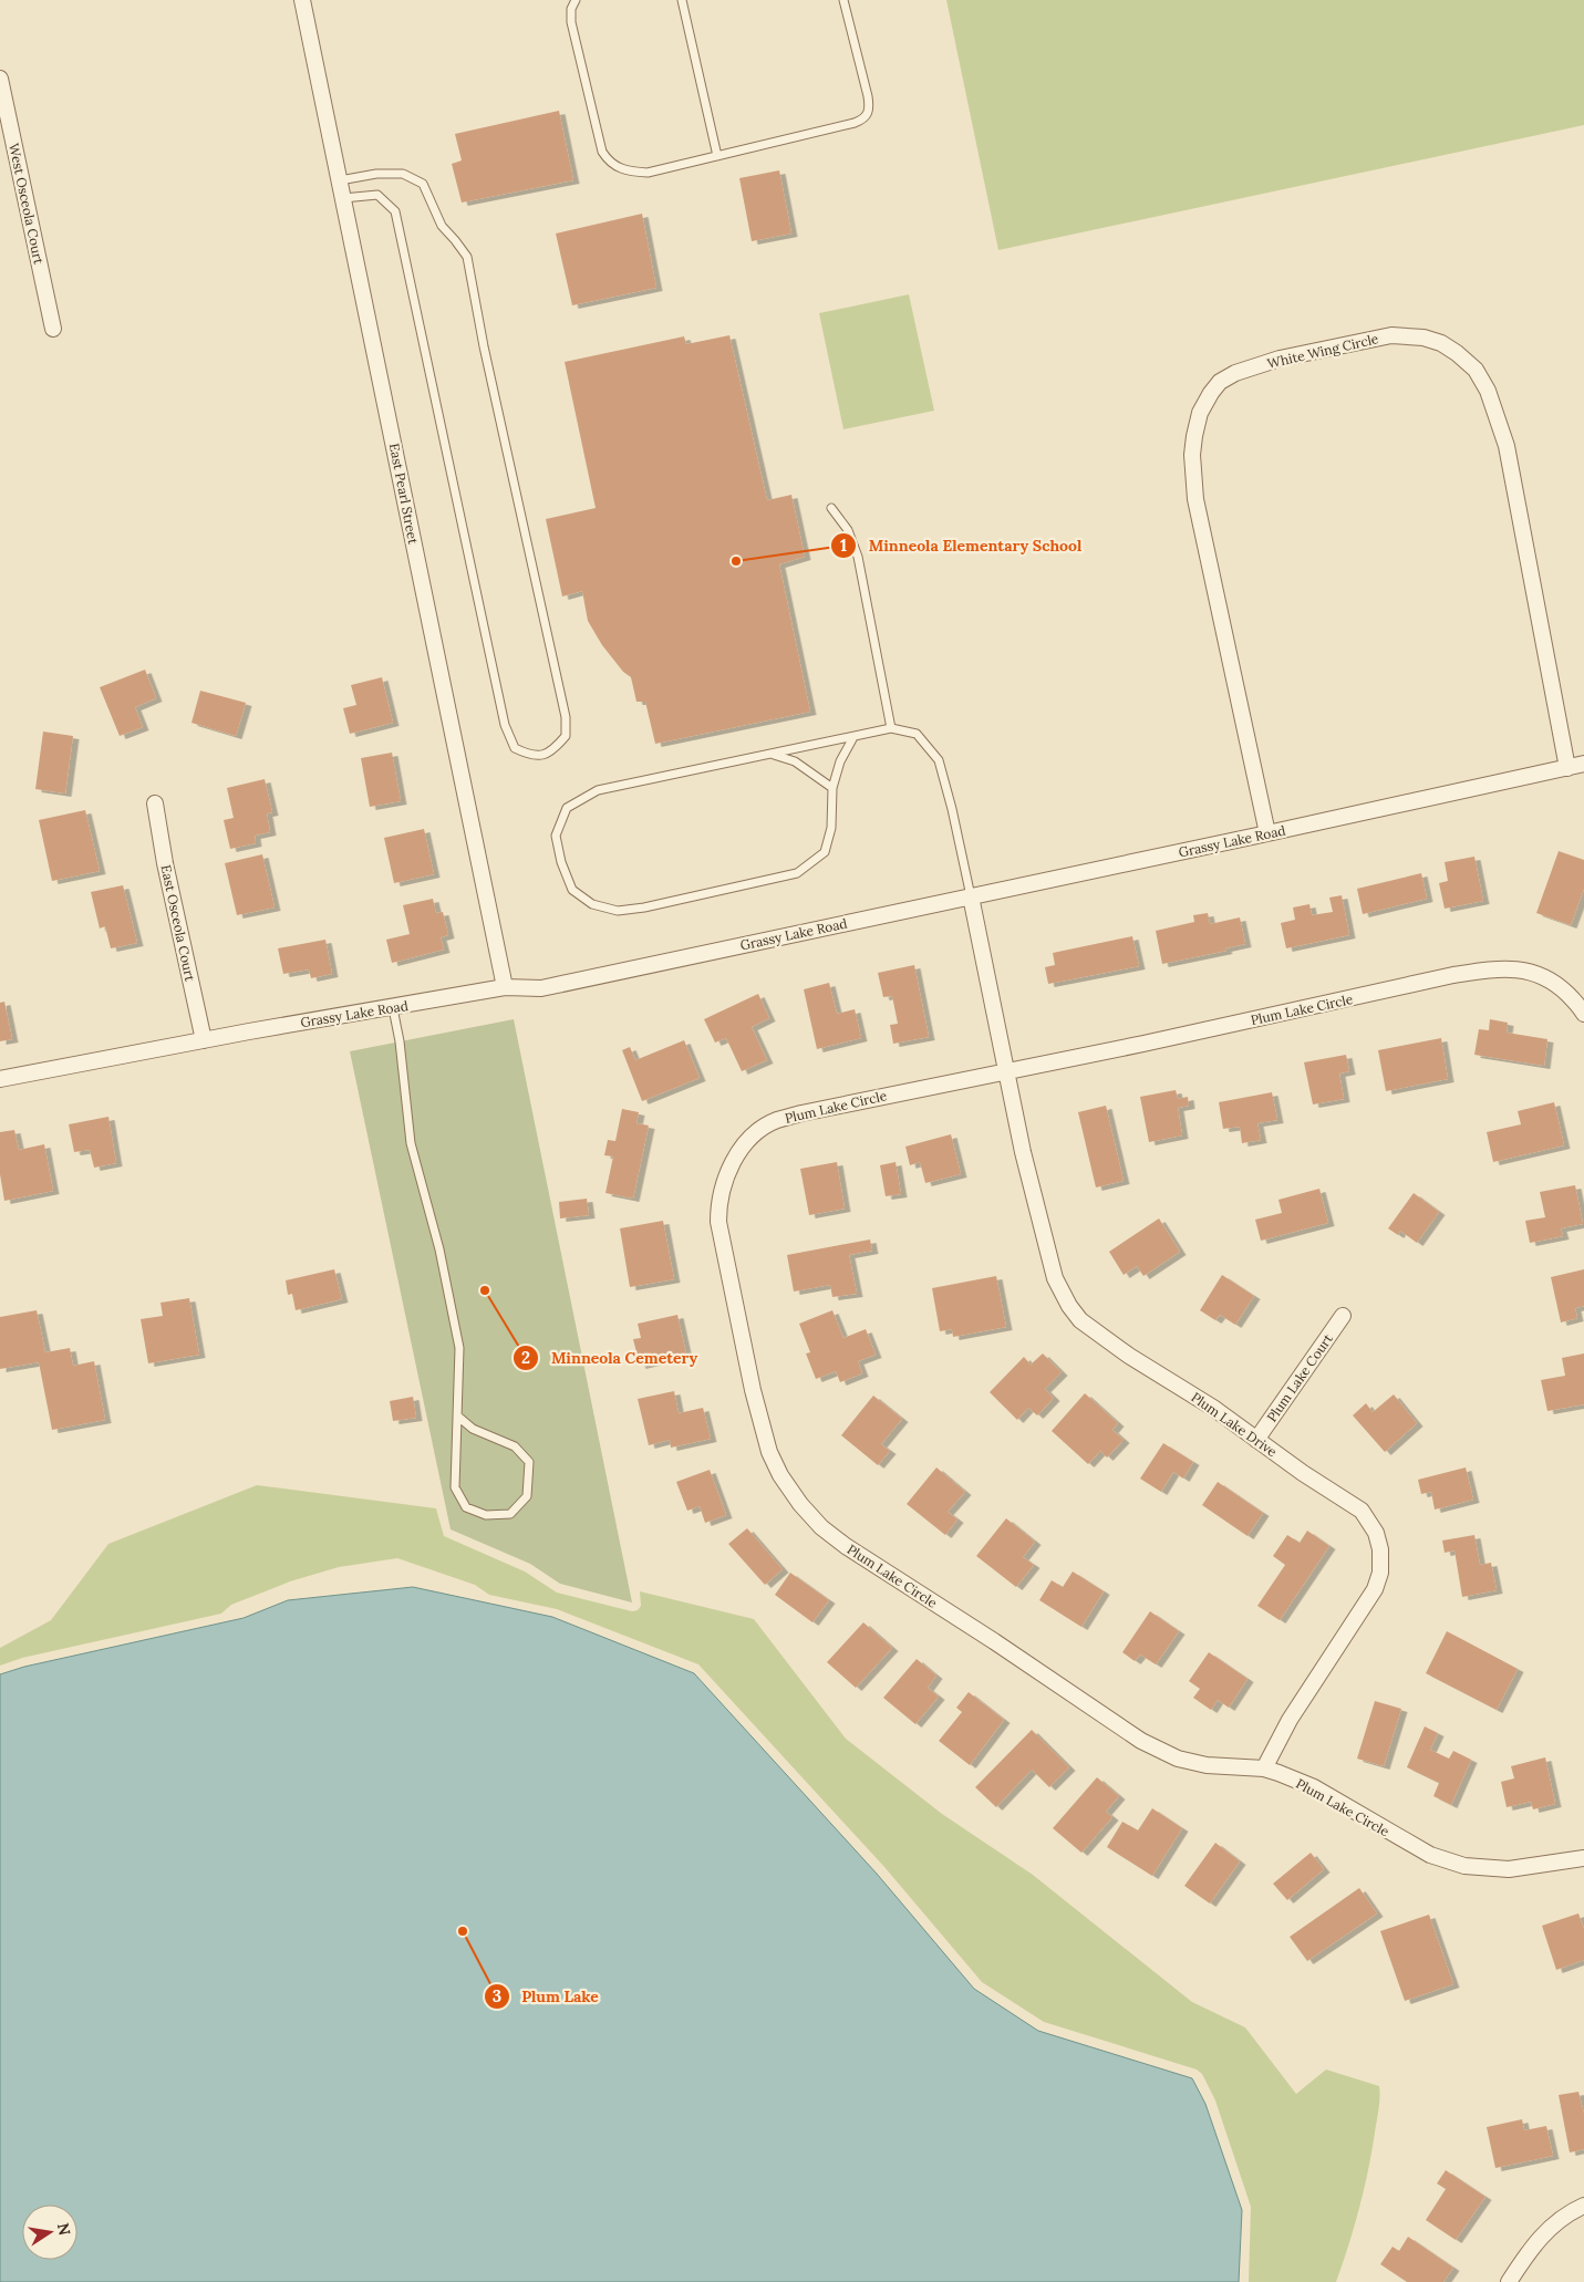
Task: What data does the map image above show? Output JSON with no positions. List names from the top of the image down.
{
  "streets": {
    "street": [
      "West Osceola Court",
      "White Wing Circle",
      "East Pearl Street",
      "Grassy Lake Road",
      "East Osceola Court",
      "Plum Lake Circle",
      "Plum Lake Court",
      "Plum Lake Drive"
    ]
  },
  "crossings": [
    ["White Wing Circle", "Grassy Lake Road"],
    ["East Pearl Street", "Grassy Lake Road"],
    ["Grassy Lake Road", "East Osceola Court"],
    ["Plum Lake Circle", "Plum Lake Drive"],
    ["Plum Lake Court", "Plum Lake Drive"]
  ],
  "places": ["Minneola Elementary School", "Minneola Cemetery", "Plum Lake"],
  "north": "right"
}
